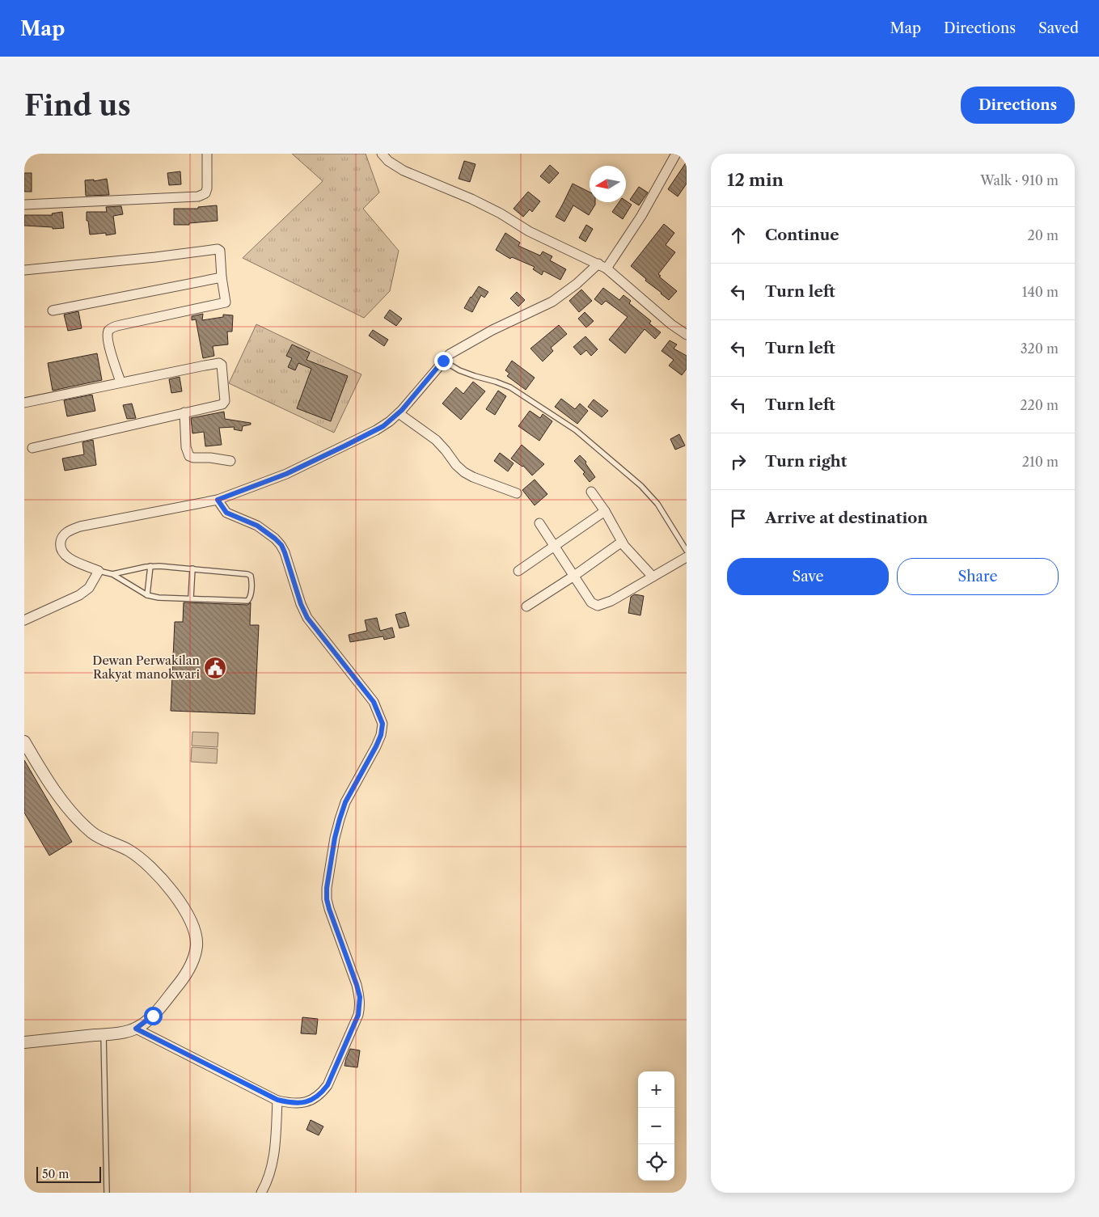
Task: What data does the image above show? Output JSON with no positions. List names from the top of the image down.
{
  "places": {
    "public building": ["Dewan Perwakilan Rakyat manokwari"]
  },
  "scale_bar": "50 m",
  "north": "left",
  "page": {
    "header": "Map",
    "nav": ["Map", "Directions", "Saved"],
    "buttons": [
      "Directions",
      ["Save", "Share"]
    ],
    "title": "Find us",
    "heading": ["12 min", "Walk · 910 m"],
    "list": [
      ["Continue", "20 m"],
      ["Turn left", "140 m"],
      ["Turn left", "320 m"],
      ["Turn left", "220 m"],
      ["Turn right", "210 m"],
      "Arrive at destination"
    ],
    "map_buttons": ["+", "−"],
    "scale": "50 m"
  }
}
